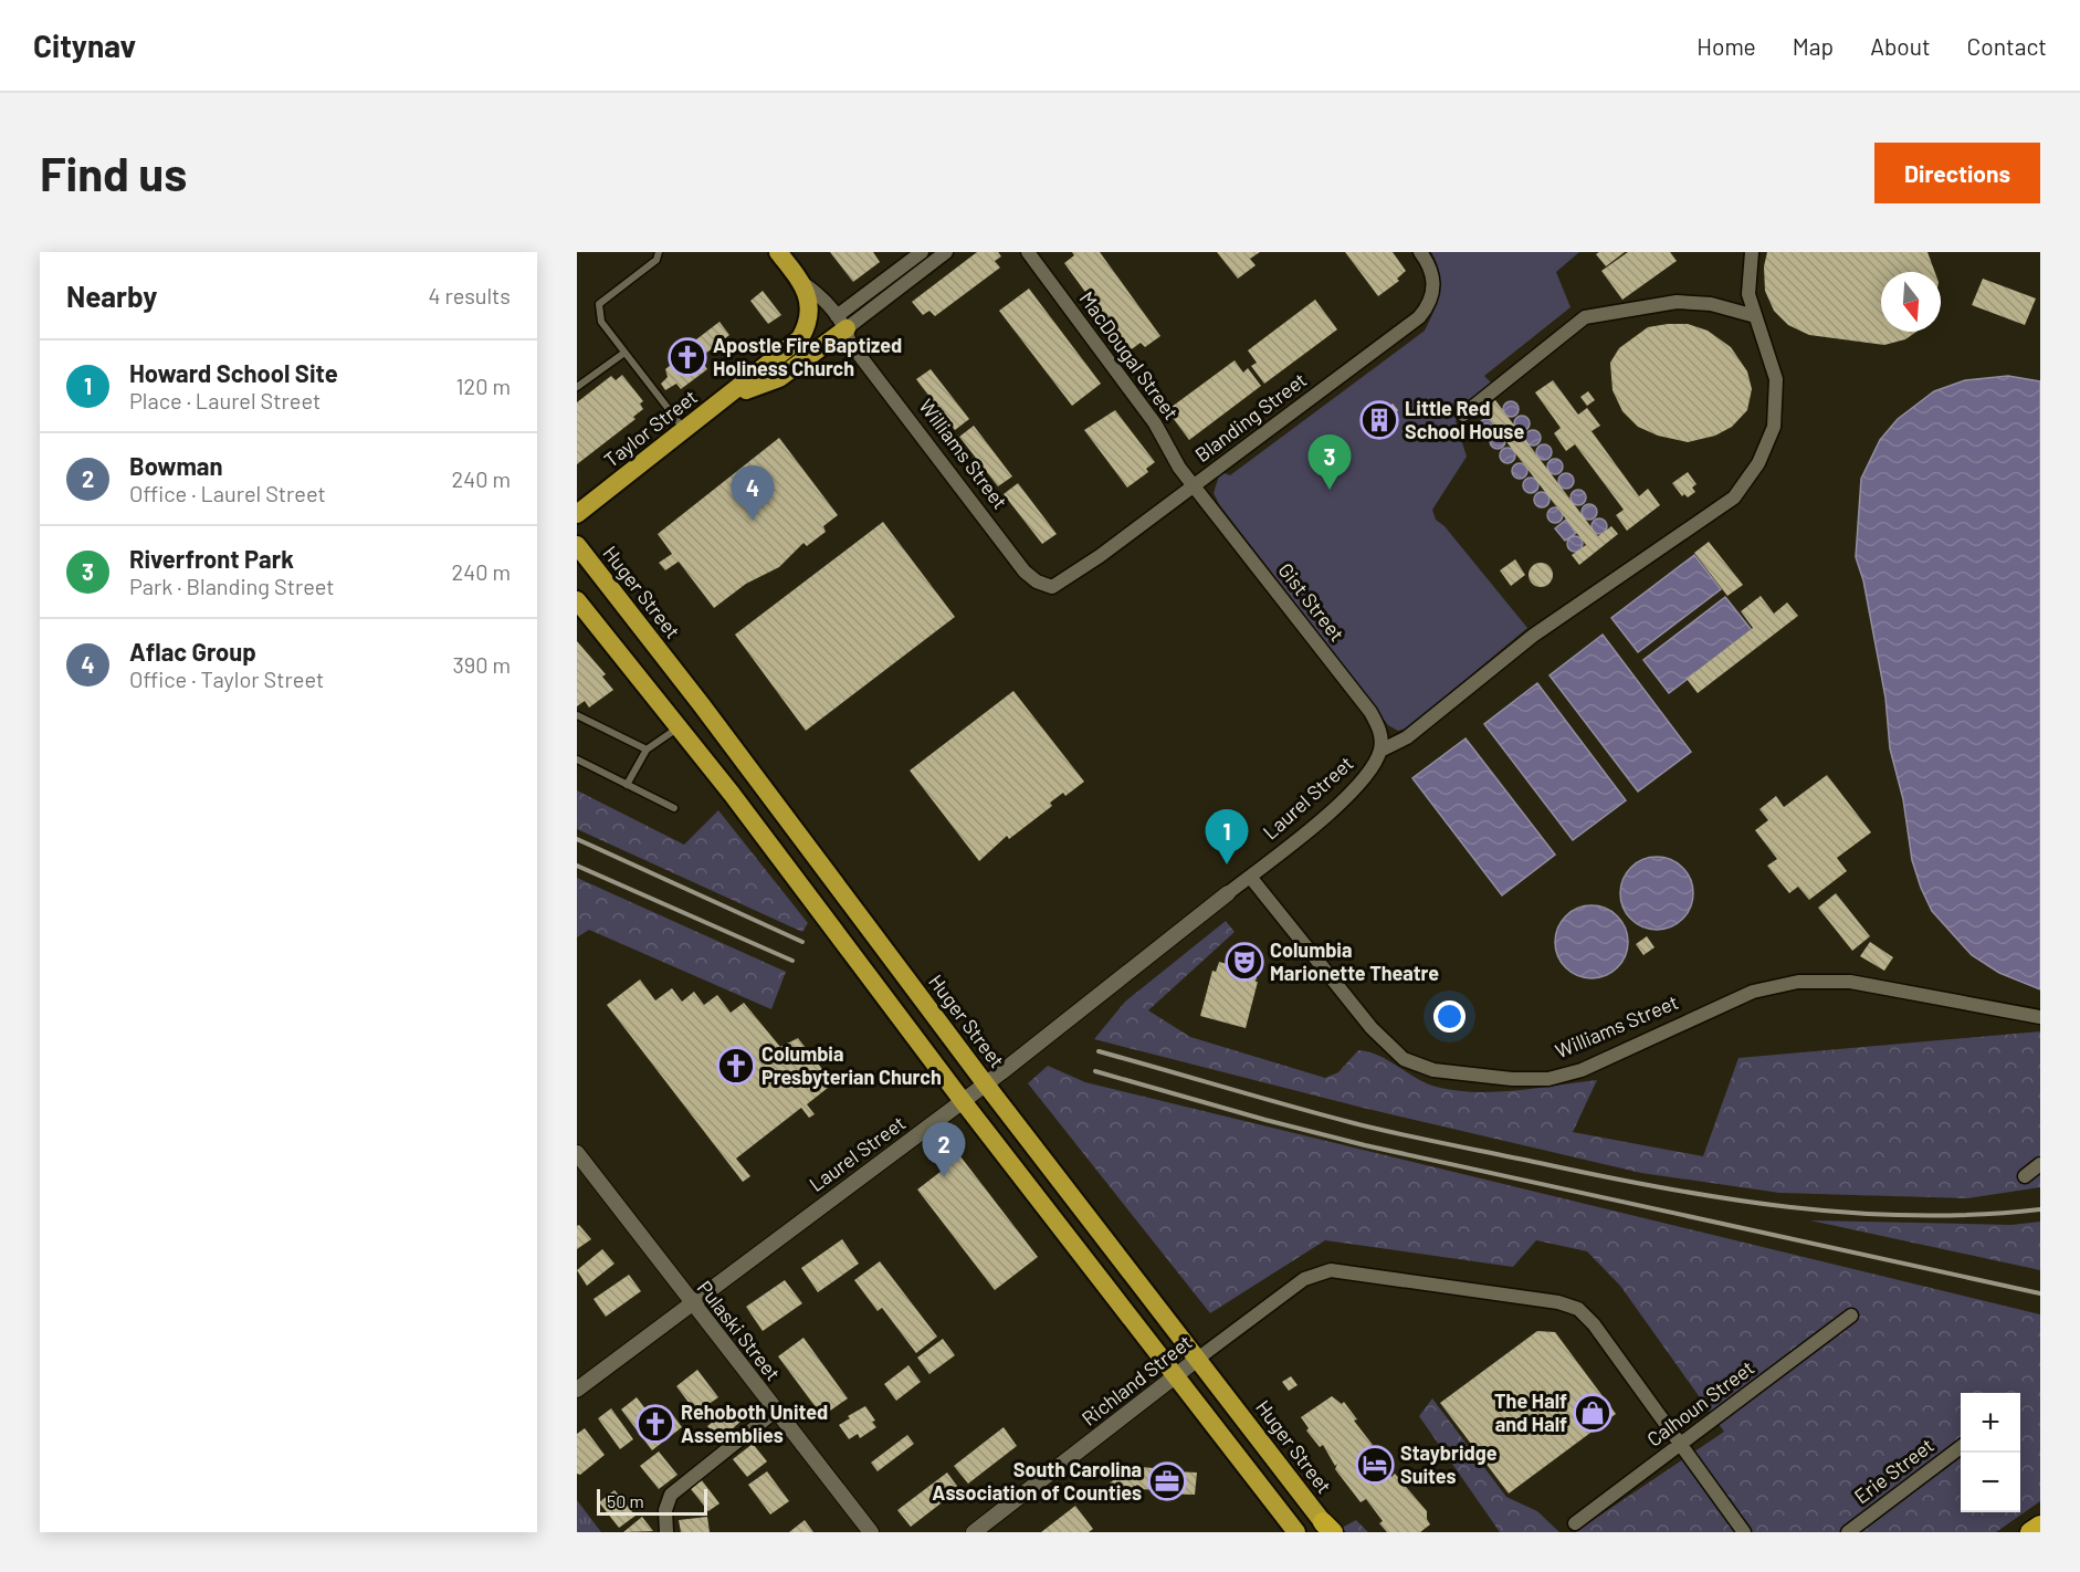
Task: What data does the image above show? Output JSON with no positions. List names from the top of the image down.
{
  "streets": {
    "highway": ["Taylor Street", "Williams Street", "Huger Street"],
    "street": [
      "MacDougal Street",
      "Blanding Street",
      "Gist Street",
      "Laurel Street",
      "Pulaski Street",
      "Richland Street",
      "Calhoun Street",
      "Erie Street"
    ]
  },
  "crossings": [
    ["MacDougal Street", "Blanding Street"],
    ["MacDougal Street", "Gist Street"],
    ["Blanding Street", "Williams Street"],
    ["Blanding Street", "Gist Street"],
    ["Taylor Street", "Williams Street"],
    ["Williams Street", "Laurel Street"],
    ["Huger Street", "Laurel Street"],
    ["Huger Street", "Richland Street"],
    ["Gist Street", "Laurel Street"],
    ["Laurel Street", "Pulaski Street"],
    ["Richland Street", "Calhoun Street"]
  ],
  "places": {
    "church": ["Apostle Fire Baptized Holiness Church", "Columbia Presbyterian Church", "Rehoboth United Assemblies"],
    "building": ["Little Red School House"],
    "theatre": ["Columbia Marionette Theatre"],
    "shop": ["The Half and Half"],
    "hotel": ["Staybridge Suites"],
    "office": ["South Carolina Association of Counties"]
  },
  "scale_bar": "50 m",
  "north": "bottom",
  "page": {
    "header": "Citynav",
    "nav": [
      "Home",
      "Map",
      "About",
      "Contact"
    ],
    "buttons": "Directions",
    "title": "Find us",
    "heading": ["Nearby", "4 results"],
    "list": [
      {
        "mark": "1",
        "name": "Howard School Site",
        "note": "Place · Laurel Street",
        "value": "120 m"
      },
      {
        "mark": "2",
        "name": "Bowman",
        "note": "Office · Laurel Street",
        "value": "240 m"
      },
      {
        "mark": "3",
        "name": "Riverfront Park",
        "note": "Park · Blanding Street",
        "value": "240 m"
      },
      {
        "mark": "4",
        "name": "Aflac Group",
        "note": "Office · Taylor Street",
        "value": "390 m"
      }
    ],
    "pins": [
      "3",
      "4",
      "1",
      "2"
    ],
    "map_buttons": ["+", "−"],
    "scale": "50 m"
  }
}
